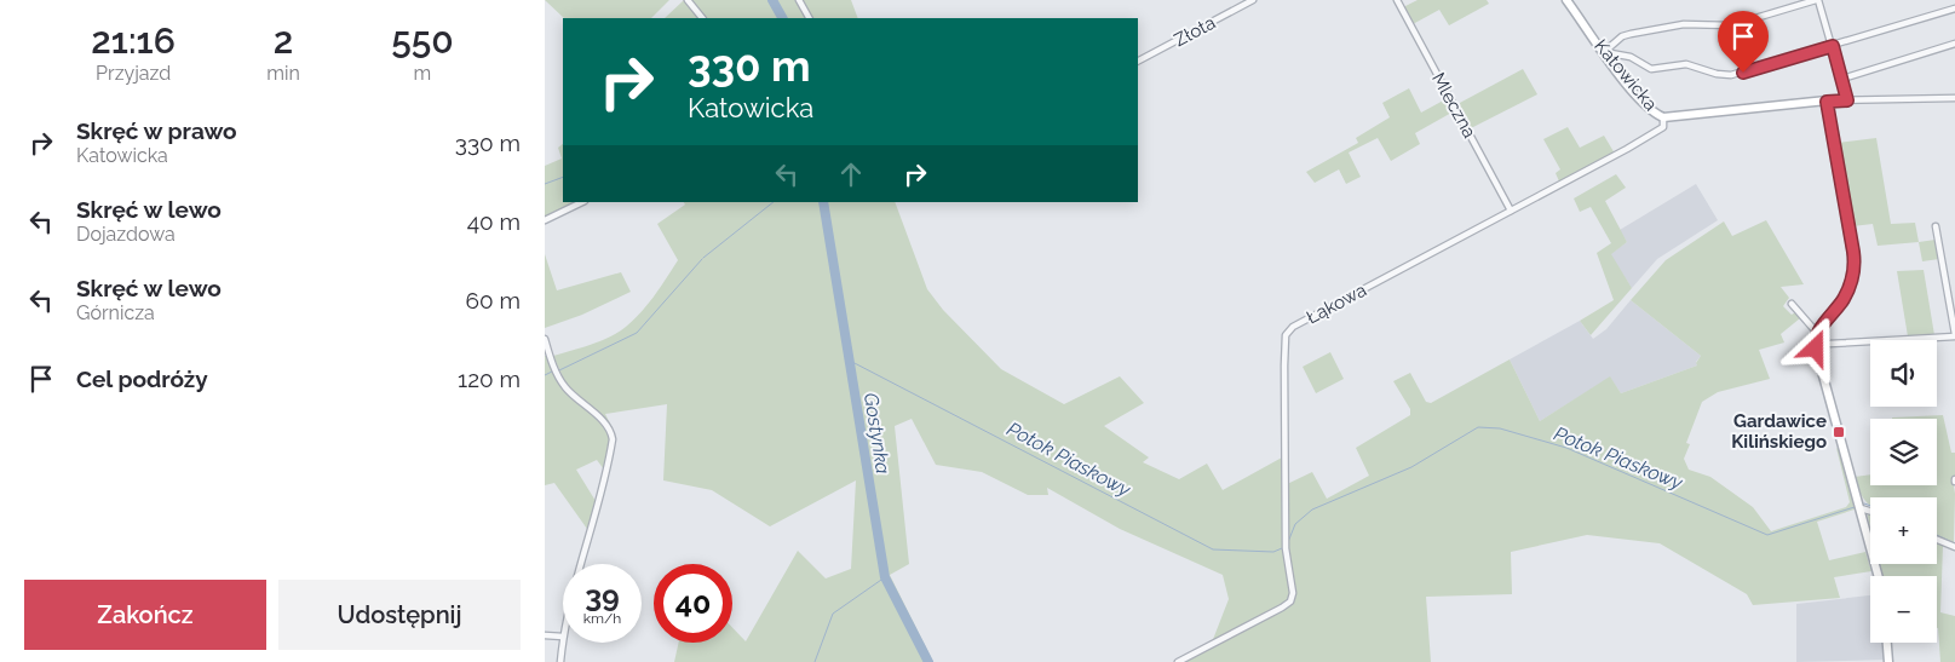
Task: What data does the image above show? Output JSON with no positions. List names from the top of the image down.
{
  "streets": {
    "street": [
      "Złota",
      "Katowicka",
      "Mleczna",
      "Łąkowa"
    ]
  },
  "crossings": [
    ["Katowicka", "Łąkowa"],
    ["Mleczna", "Łąkowa"]
  ],
  "water": ["Gostynka", "Potok Piaskowy"],
  "places": {
    "transit": ["Gardawice Kilińskiego"]
  },
  "page": {
    "eta": [
      "21:16",
      "Przyjazd",
      "2",
      "min",
      "550",
      "m"
    ],
    "turn": ["330 m", "Katowicka"],
    "list": [
      {
        "name": "Skręć w prawo",
        "note": "Katowicka",
        "value": "330 m"
      },
      {
        "name": "Skręć w lewo",
        "note": "Dojazdowa",
        "value": "40 m"
      },
      {
        "name": "Skręć w lewo",
        "note": "Górnicza",
        "value": "60 m"
      },
      {
        "name": "Cel podróży",
        "value": "120 m"
      }
    ],
    "map_buttons": ["+", "−"],
    "speed": "39 km/h",
    "limit": "40",
    "buttons": ["Zakończ", "Udostępnij"]
  }
}
